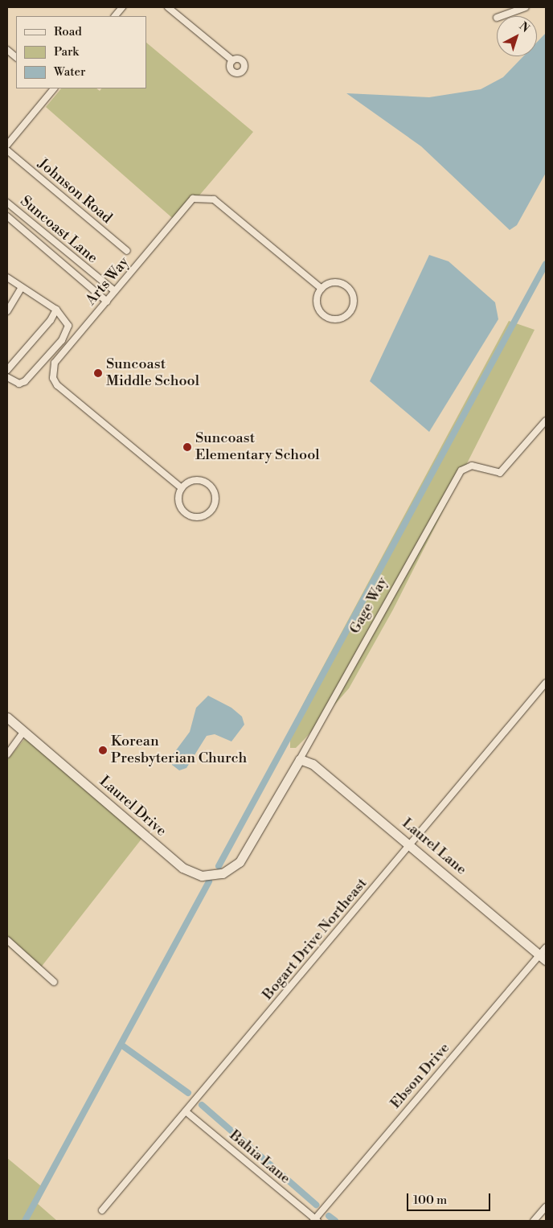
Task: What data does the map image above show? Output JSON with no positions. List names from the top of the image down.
{
  "streets": {
    "street": [
      "Johnson Road",
      "Suncoast Lane",
      "Arts Way",
      "Gage Way",
      "Laurel Drive",
      "Laurel Lane",
      "Bogart Drive Northeast",
      "Ebson Drive",
      "Bahia Lane"
    ]
  },
  "crossings": [
    ["Suncoast Lane", "Arts Way"],
    ["Gage Way", "Laurel Drive"],
    ["Gage Way", "Laurel Lane"],
    ["Laurel Lane", "Bogart Drive Northeast"],
    ["Laurel Lane", "Ebson Drive"],
    ["Bogart Drive Northeast", "Bahia Lane"],
    ["Ebson Drive", "Bahia Lane"]
  ],
  "places": ["Suncoast Middle School", "Suncoast Elementary School", "Korean Presbyterian Church"],
  "legend": ["Road", "Park", "Water"],
  "scale_bar": "100 m",
  "north": "top right"
}
